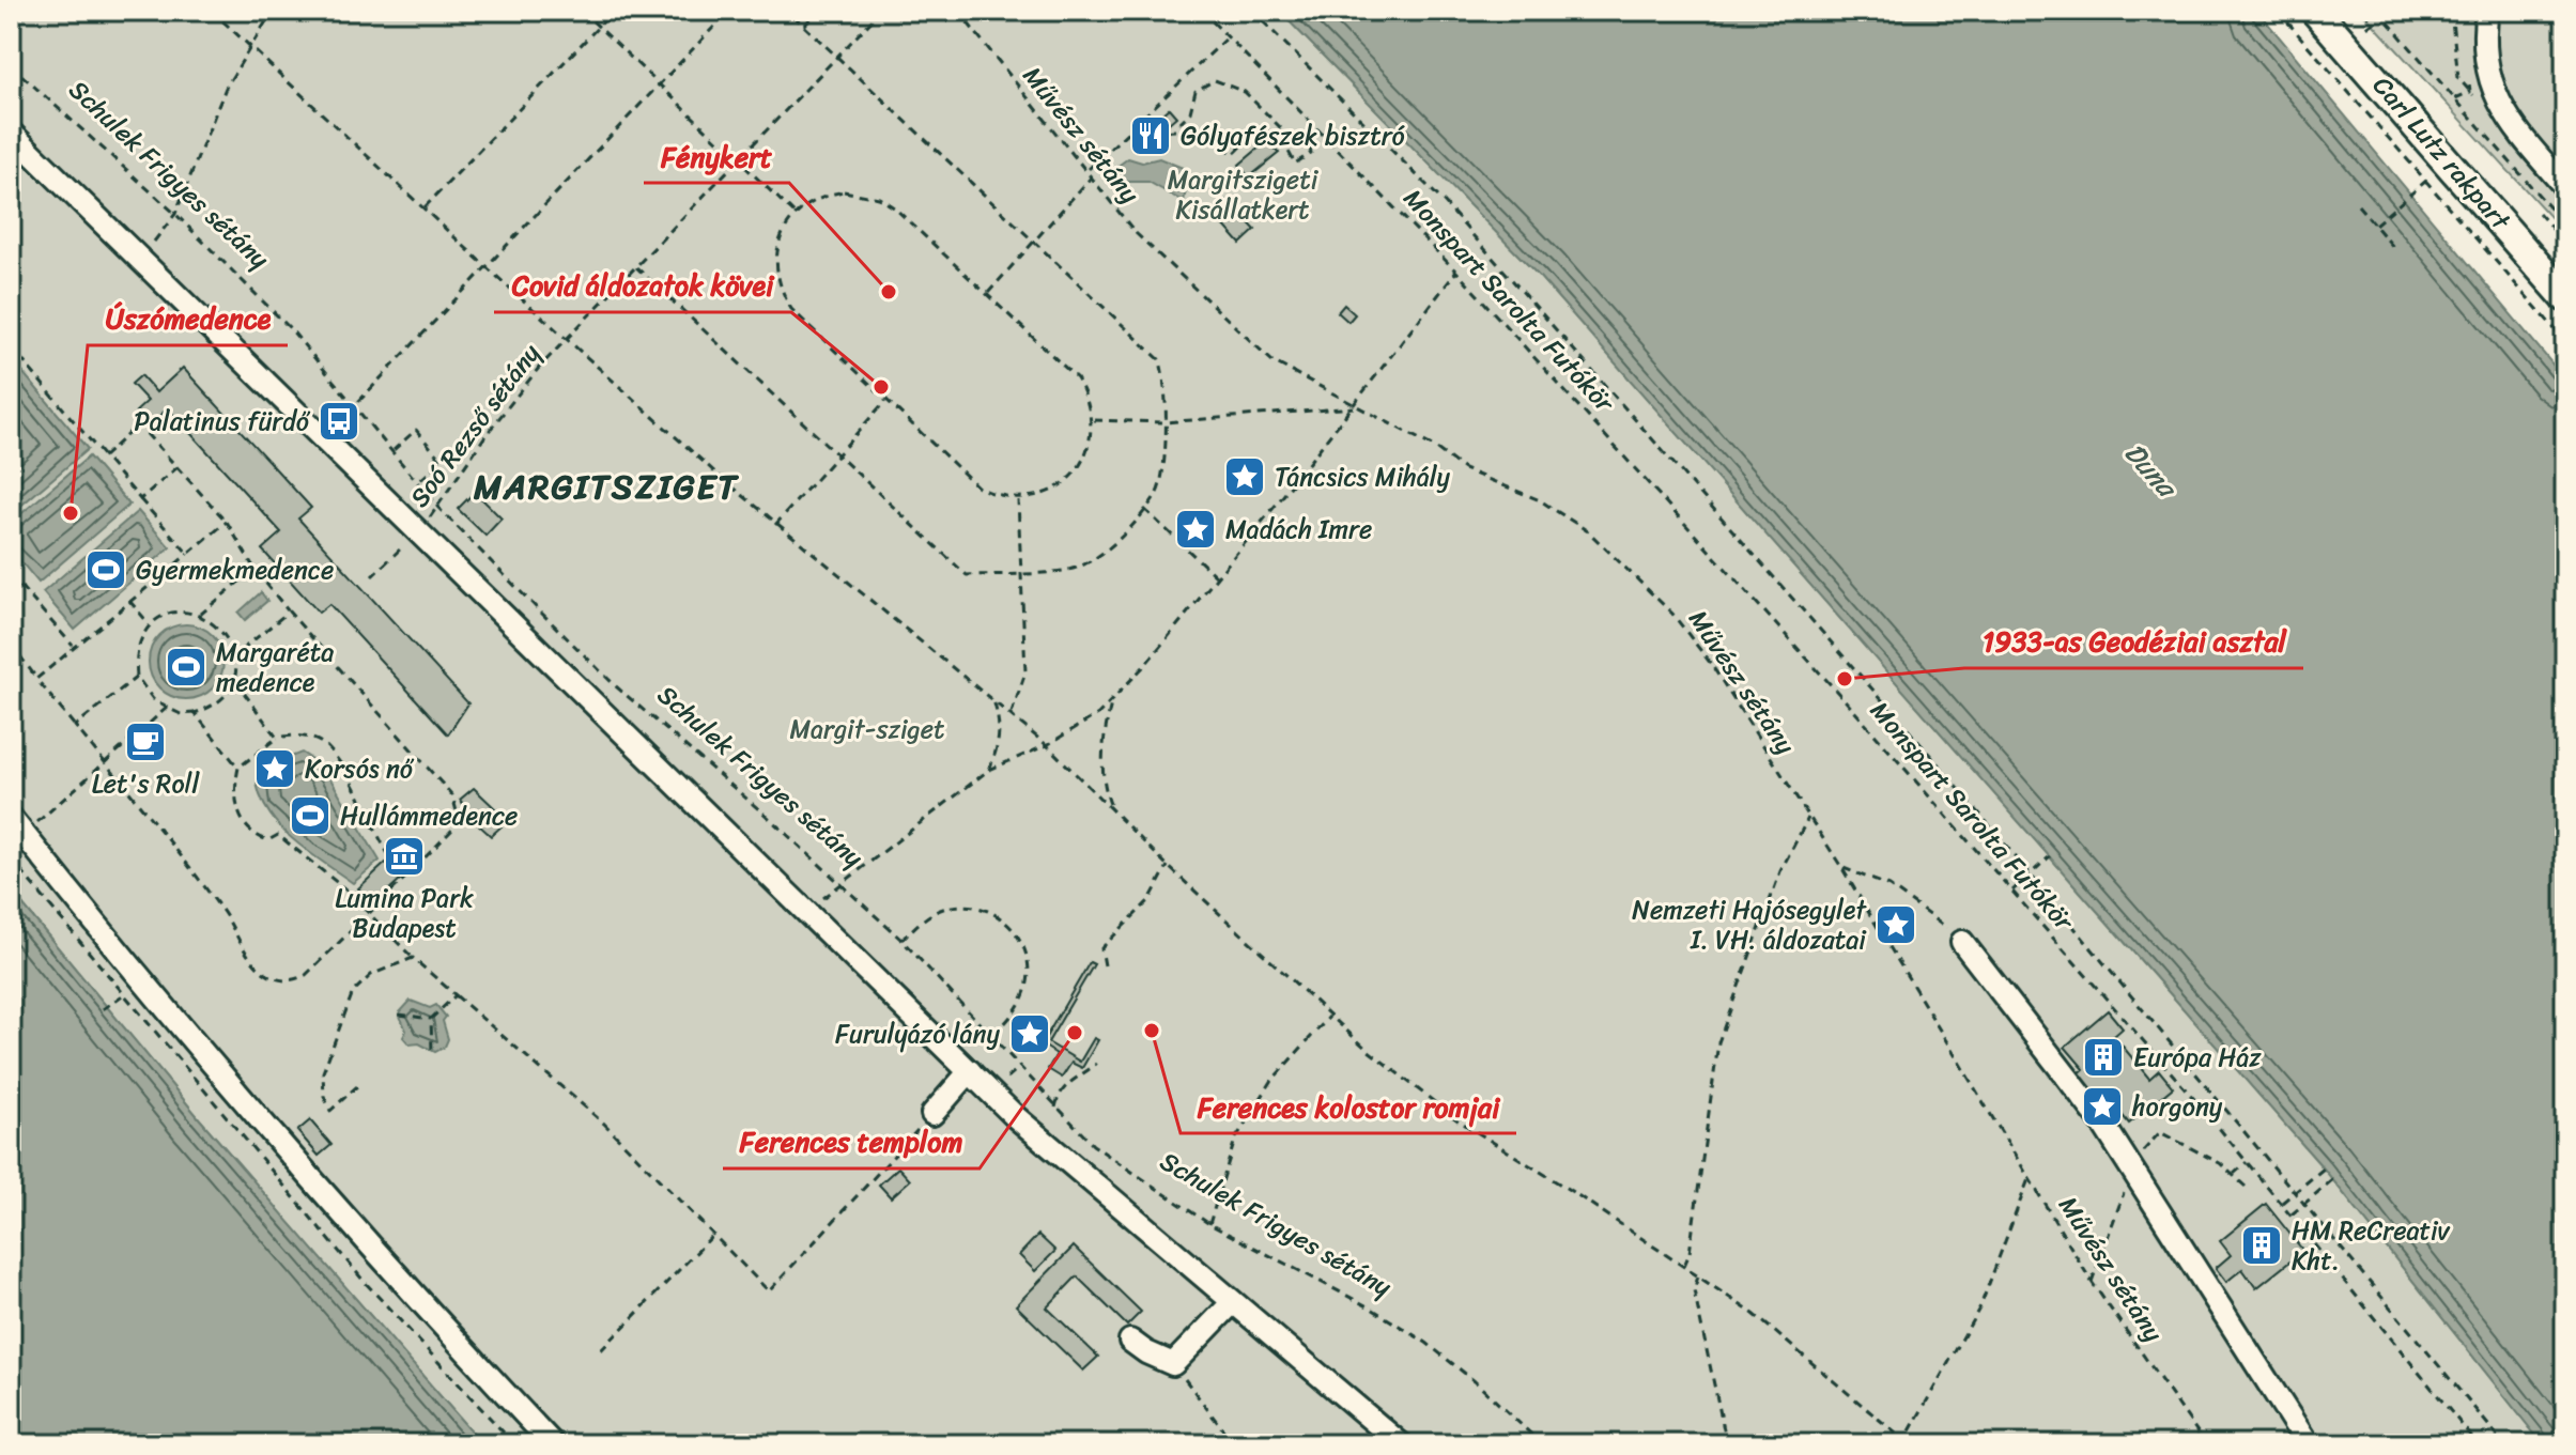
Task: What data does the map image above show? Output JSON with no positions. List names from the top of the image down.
{
  "streets": {
    "main road": ["Carl Lutz rakpart"],
    "path": [
      "Művész sétány",
      "Schulek Frigyes sétány",
      "Monspart Sarolta Futókör",
      "Soó Rezső sétány"
    ]
  },
  "crossings": [
    ["Schulek Frigyes sétány", "Soó Rezső sétány"]
  ],
  "districts": ["MARGITSZIGET"],
  "water": ["Duna"],
  "parks": ["Margitszigeti Kisállatkert", "Margit-sziget"],
  "places": {
    "restaurant": ["Gólyafészek bisztró"],
    "other": [
      "Fénykert",
      "Covid áldozatok kövei",
      "Úszómedence",
      "1933-as Geodéziai asztal",
      "Ferences kolostor romjai",
      "Ferences templom"
    ],
    "bus stop": ["Palatinus fürdő"],
    "place": [
      "Táncsics Mihály",
      "Madách Imre",
      "Korsós nő",
      "Nemzeti Hajósegylet I. VH. áldozatai",
      "Furulyázó lány",
      "horgony"
    ],
    "sports": ["Gyermekmedence", "Margaréta medence", "Hullámmedence"],
    "cafe": ["Let's Roll"],
    "museum": ["Lumina Park Budapest"],
    "building": ["Európa Ház", "HM ReCreativ Kht."]
  }
}
